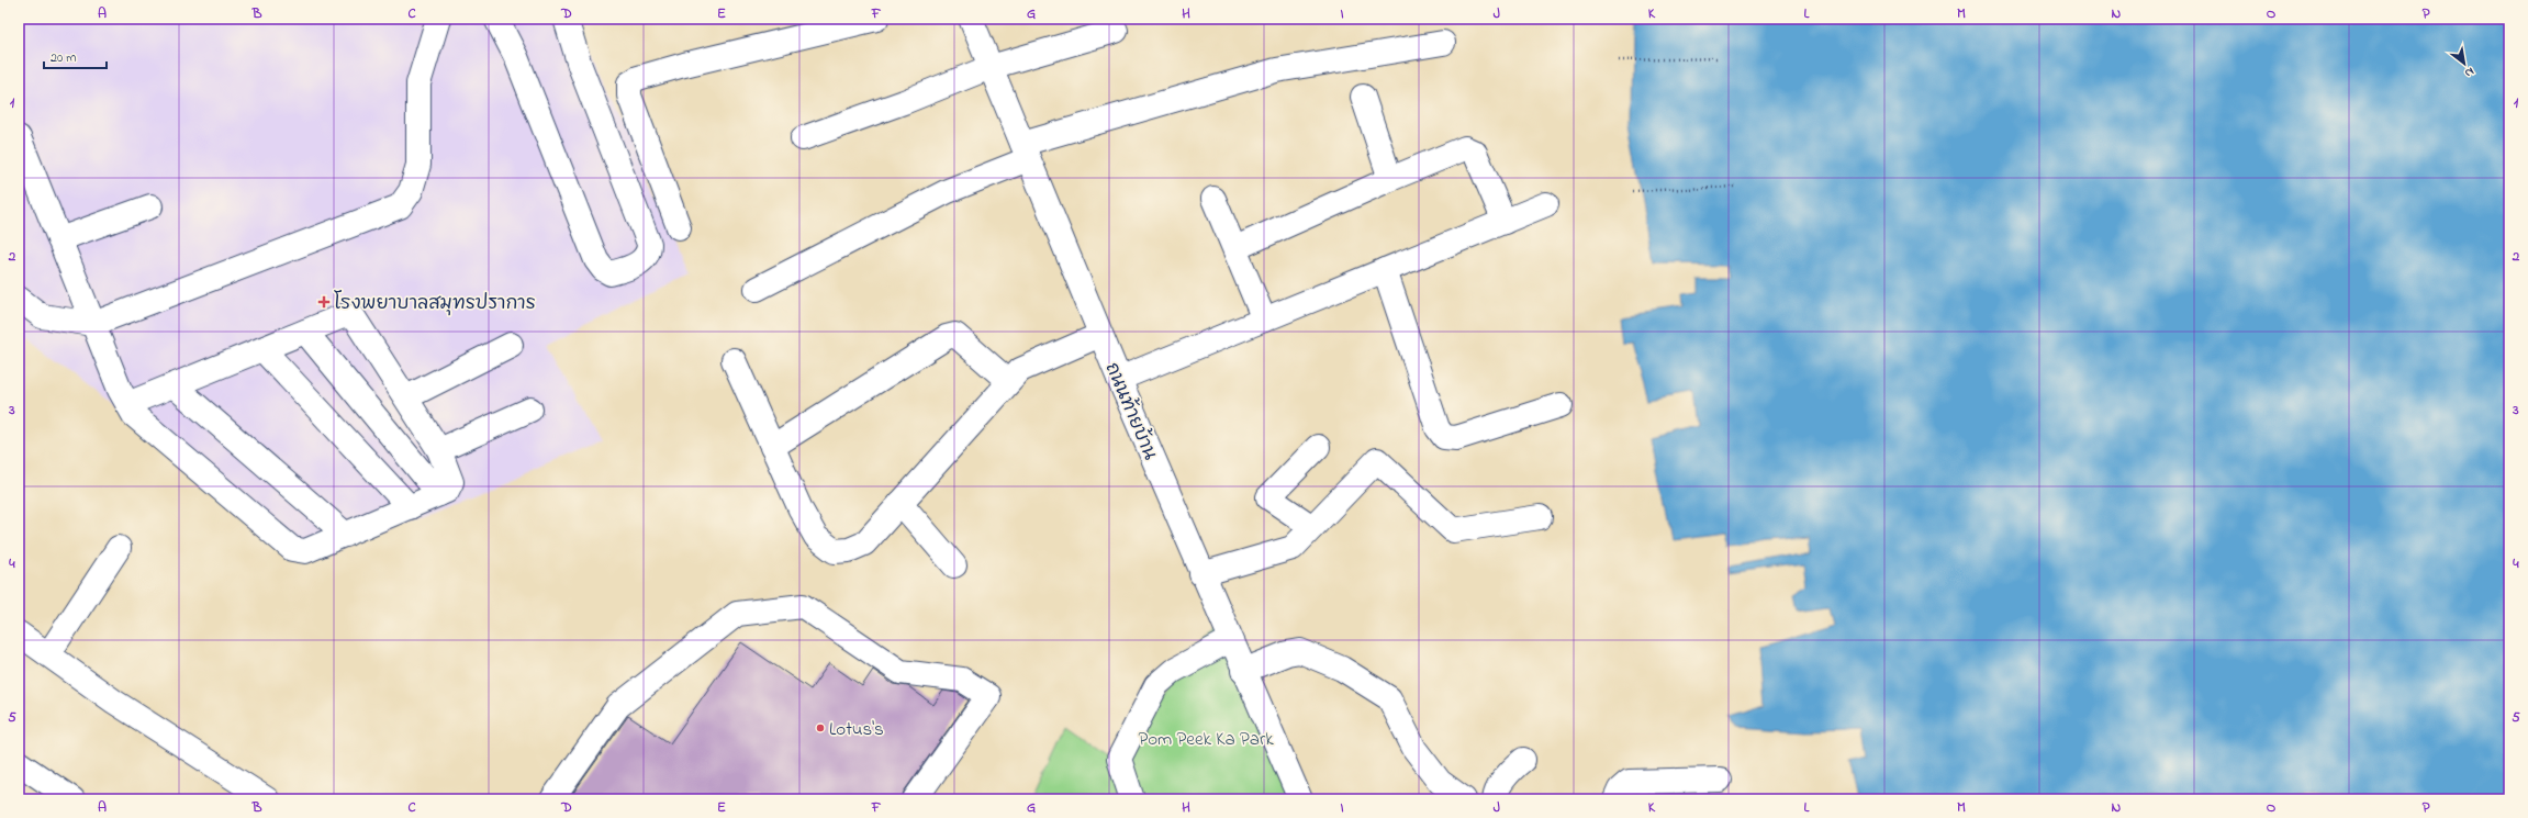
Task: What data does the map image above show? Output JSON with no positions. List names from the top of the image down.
{
  "streets": {
    "street": ["ถนนท้ายบ้าน"]
  },
  "parks": ["Pom Peek Ka Park"],
  "places": {
    "health": ["โรงพยาบาลสมุทรปราการ"],
    "other": ["Lotus's"]
  },
  "scale_bar": "20 m",
  "north": "bottom right",
  "grid": {
    "columns": [
      "A",
      "B",
      "C",
      "D",
      "E",
      "F",
      "G",
      "H",
      "I",
      "J",
      "K",
      "L",
      "M",
      "N",
      "O",
      "P"
    ],
    "rows": [
      "1",
      "2",
      "3",
      "4",
      "5"
    ]
  }
}
